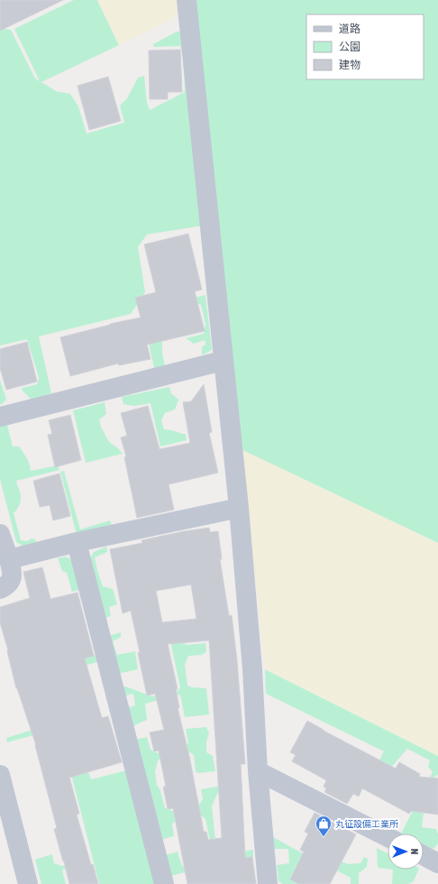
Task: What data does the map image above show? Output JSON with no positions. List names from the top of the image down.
{
  "places": {
    "shop": ["丸征設備工業所"]
  },
  "legend": ["道路", "公園", "建物"],
  "north": "right"
}
